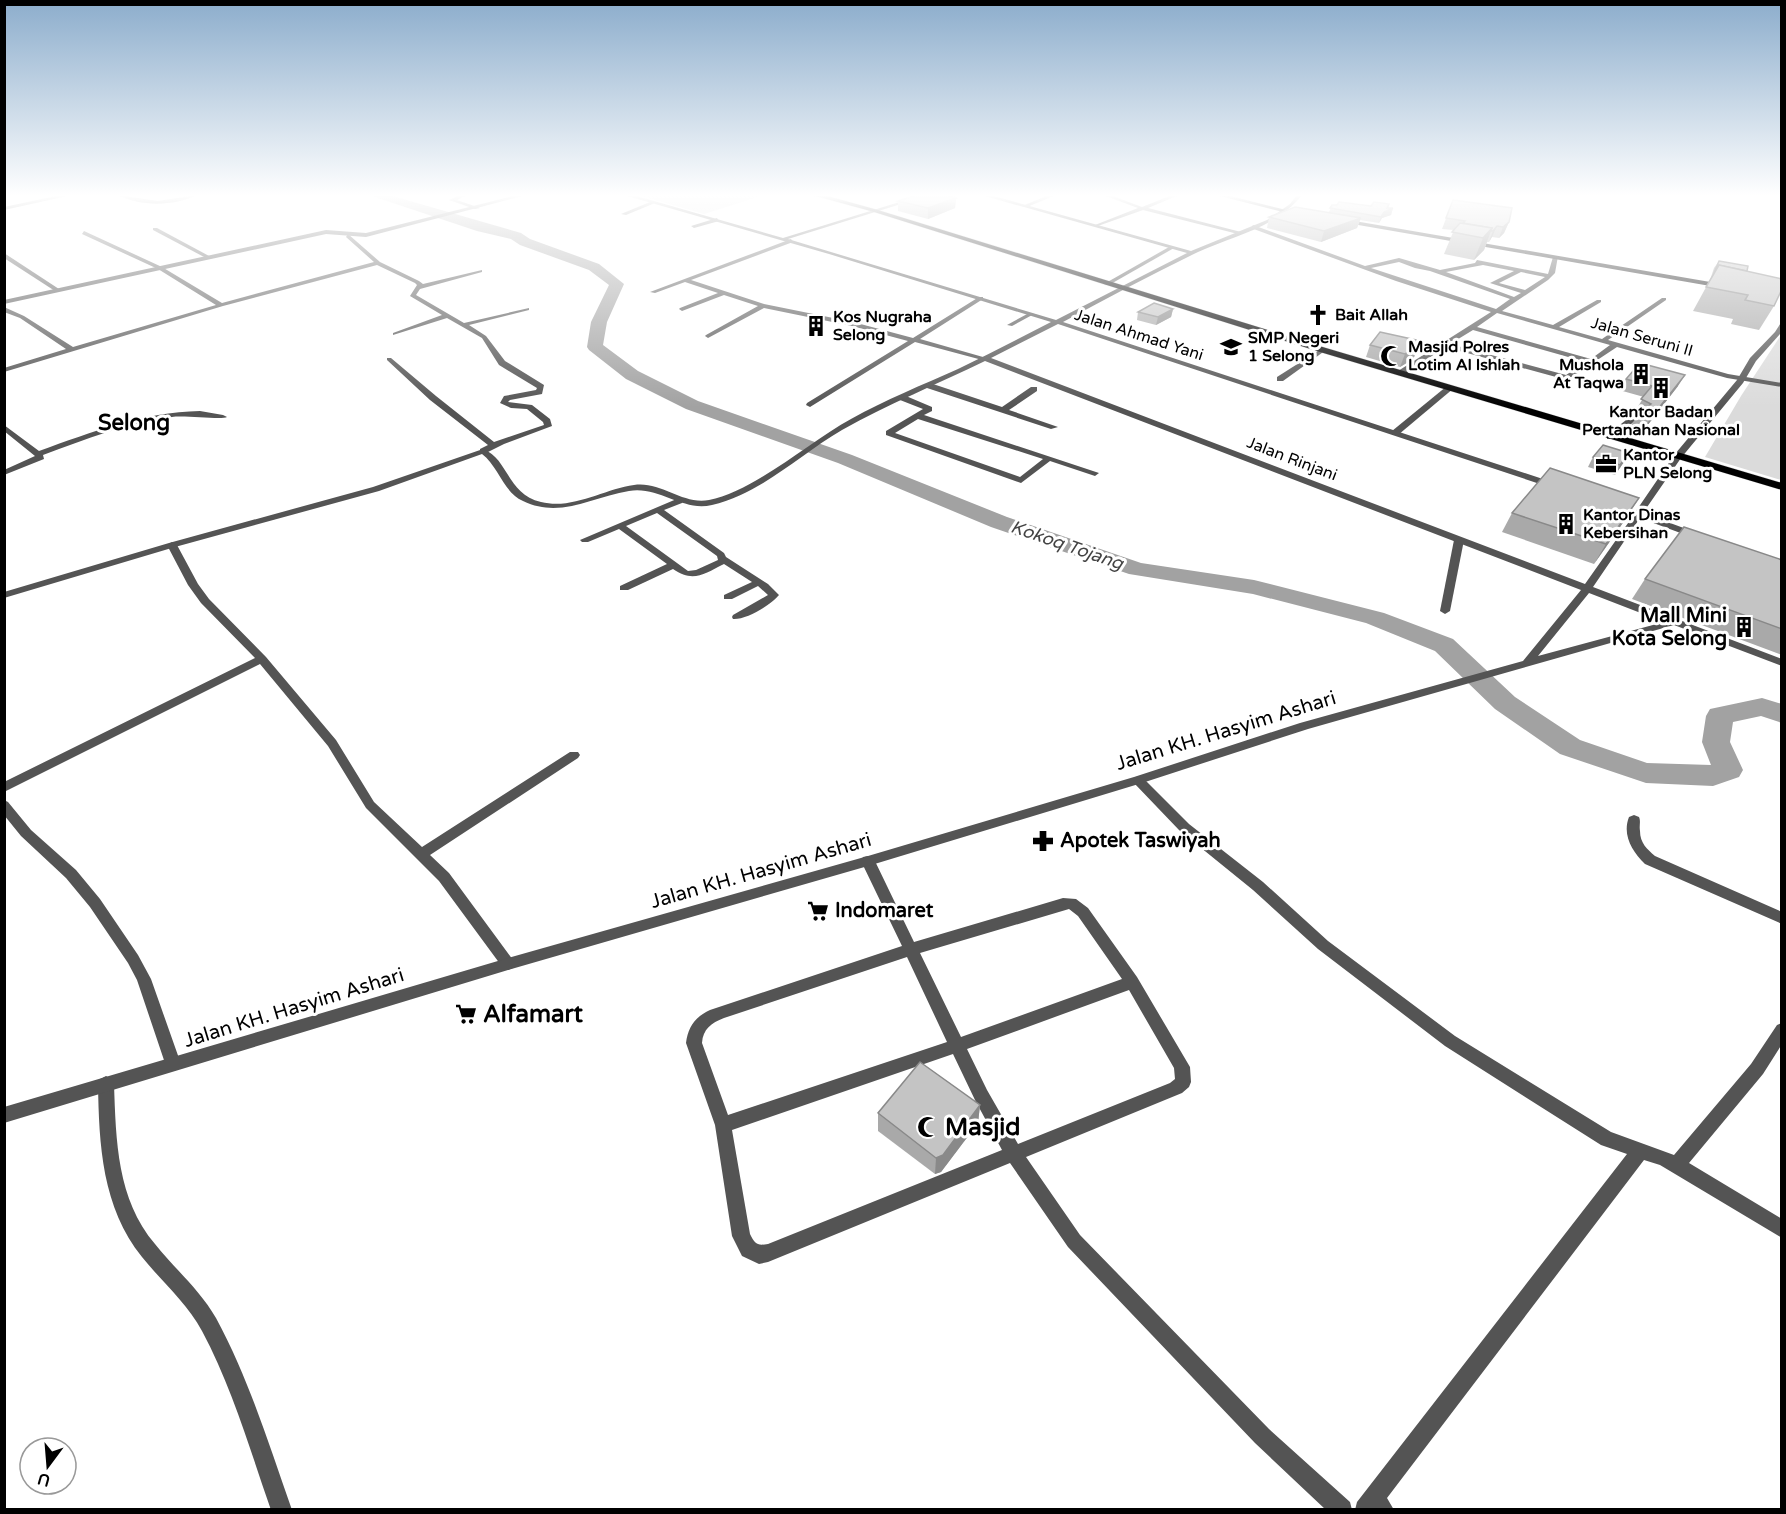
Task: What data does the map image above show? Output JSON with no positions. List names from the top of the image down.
{
  "streets": {
    "street": [
      "Jalan Ahmad Yani",
      "Jalan Seruni II",
      "Jalan Rinjani",
      "Jalan KH. Hasyim Ashari"
    ]
  },
  "crossings": [
    ["Jalan Rinjani", "Jalan KH. Hasyim Ashari"]
  ],
  "districts": ["Selong"],
  "water": ["Kokoq Tojang"],
  "places": {
    "church": ["Bait Allah"],
    "building": [
      "Kos Nugraha Selong",
      "Mushola At Taqwa",
      "Kantor Badan Pertanahan Nasional",
      "Kantor Dinas Kebersihan",
      "Mall Mini Kota Selong"
    ],
    "school or university": ["SMP Negeri 1 Selong"],
    "mosque": ["Masjid Polres Lotim Al Ishlah", "Masjid"],
    "office": ["Kantor PLN Selong"],
    "pharmacy": ["Apotek Taswiyah"],
    "supermarket": ["Indomaret", "Alfamart"]
  },
  "north": "bottom"
}
